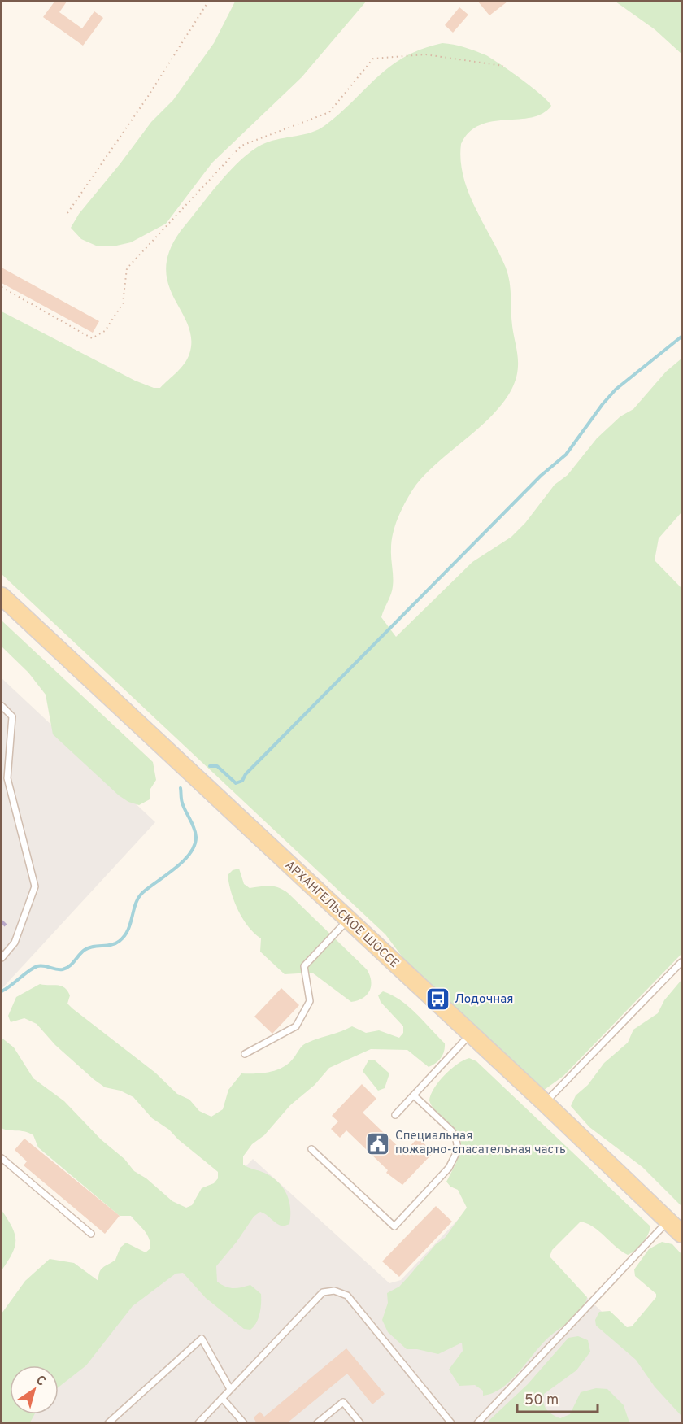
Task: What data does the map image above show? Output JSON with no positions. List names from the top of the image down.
{
  "streets": {
    "main road": ["АРХАНГЕЛЬСКОЕ ШОССЕ"]
  },
  "places": {
    "bus stop": ["Лодочная"],
    "public building": ["Специальная пожарно-спасательная часть"]
  },
  "scale_bar": "50 m",
  "north": "top right"
}
